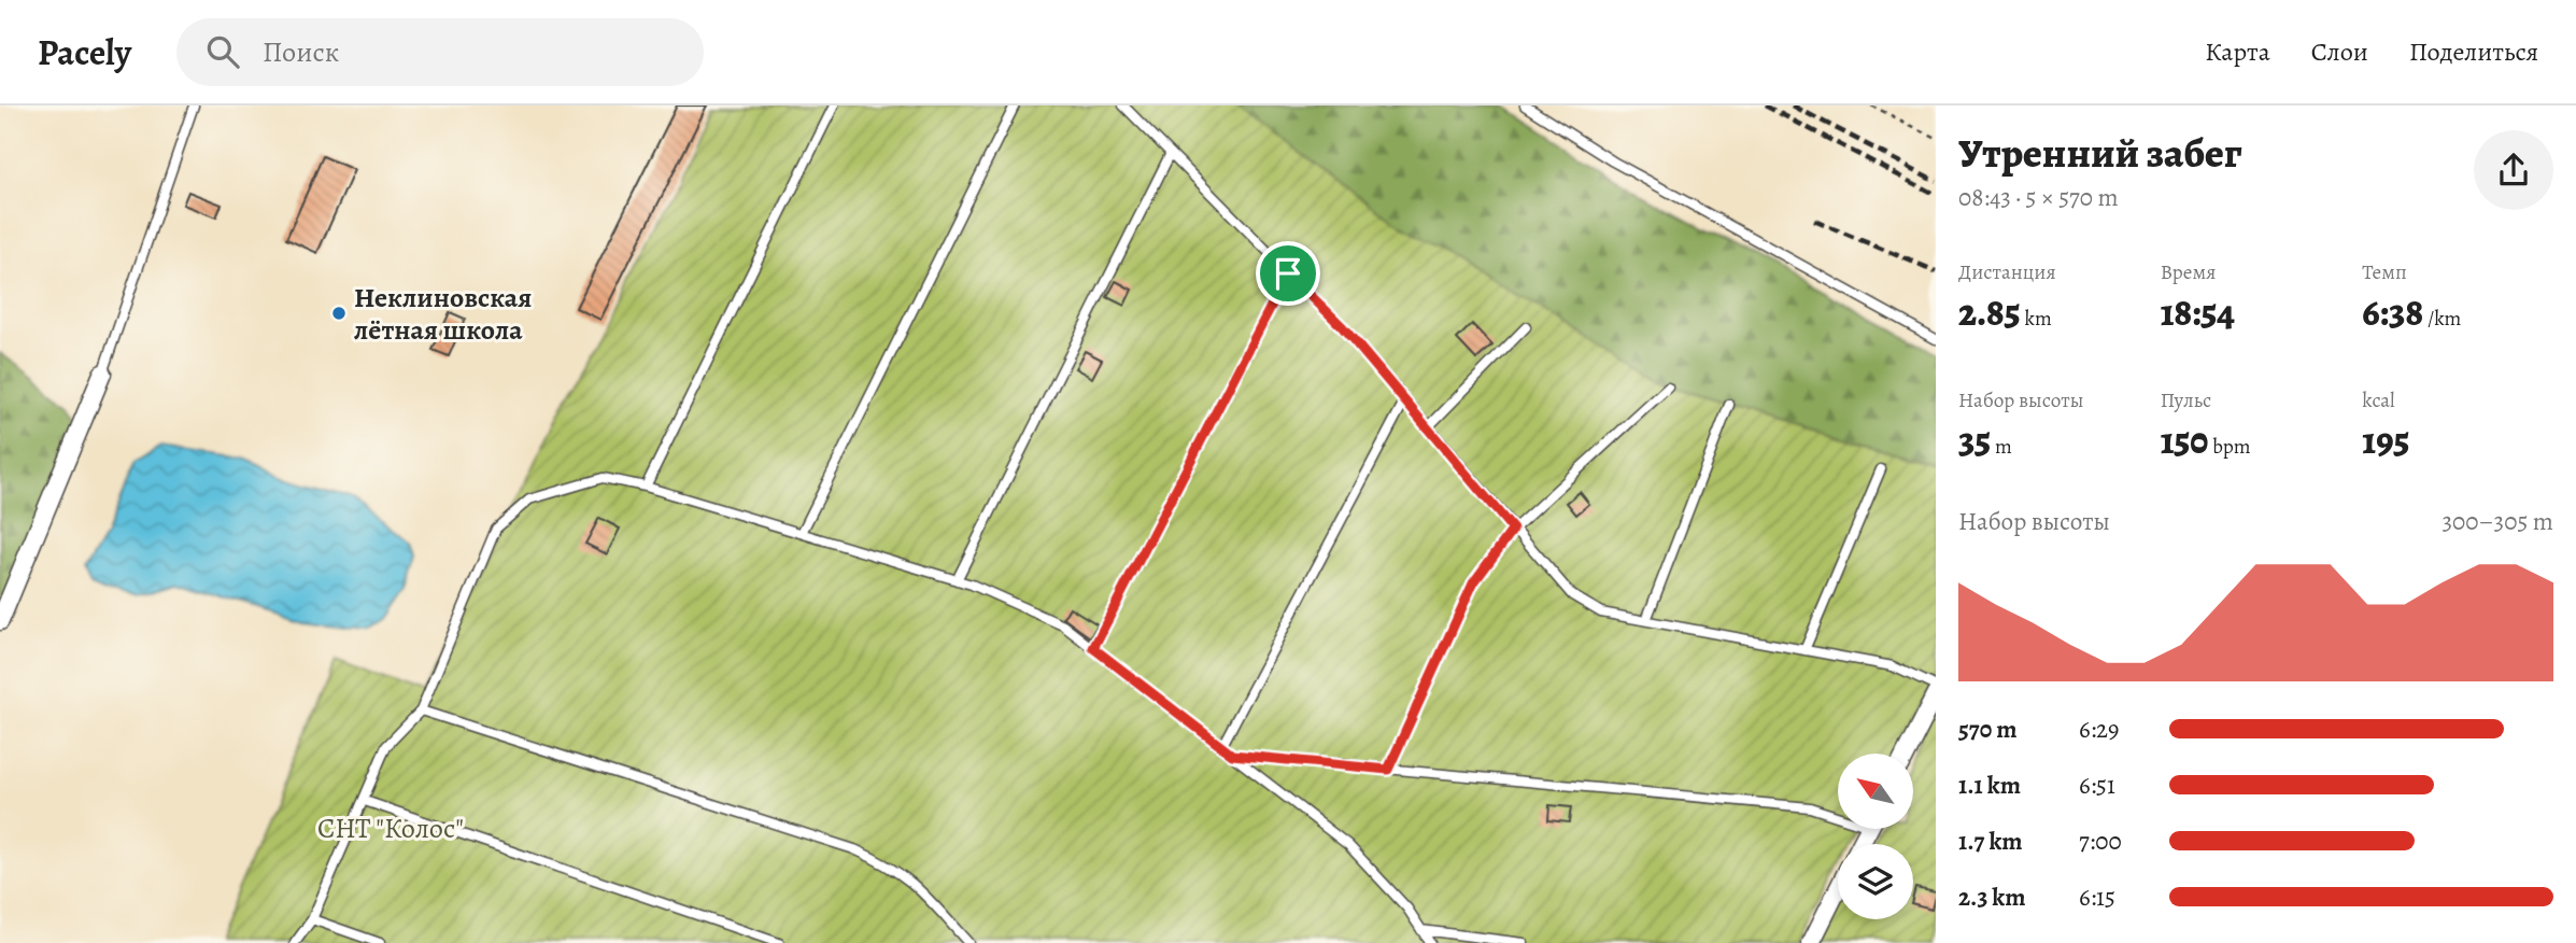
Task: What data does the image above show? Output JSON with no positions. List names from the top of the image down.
{
  "parks": ["СНТ \"Колос\""],
  "places": ["Неклиновская лётная школа"],
  "north": "top left",
  "page": {
    "header": "Pacely",
    "search": "Поиск",
    "nav": ["Карта", "Слои", "Поделиться"],
    "heading": ["Утренний забег", "08:43 · 5 × 570 m"],
    "stats": [
      ["Дистанция", "2.85 km"],
      ["Время", "18:54"],
      ["Темп", "6:38 /km"],
      ["Набор высоты", "35 m"],
      ["Пульс", "150 bpm"],
      ["kcal", "195"]
    ],
    "chart": ["Набор высоты", "300–305 m"],
    "list": [
      {
        "name": "570 m",
        "note": "6:29"
      },
      {
        "name": "1.1 km",
        "note": "6:51"
      },
      {
        "name": "1.7 km",
        "note": "7:00"
      },
      {
        "name": "2.3 km",
        "note": "6:15"
      }
    ]
  }
}
